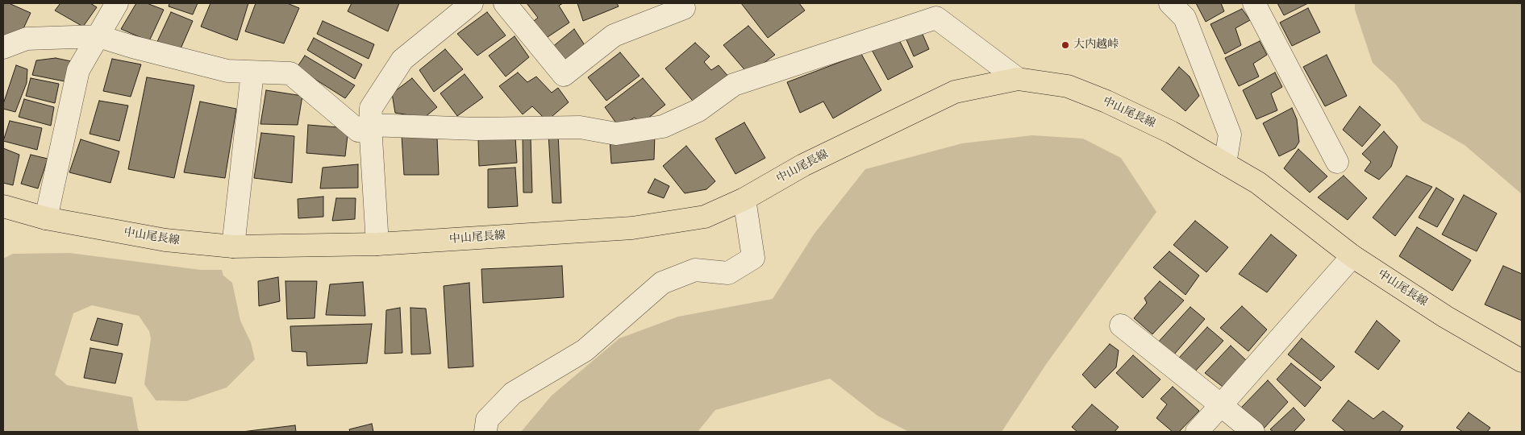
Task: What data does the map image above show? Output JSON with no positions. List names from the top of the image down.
{
  "streets": {
    "main road": ["中山尾長線"]
  },
  "places": ["大内越峠"]
}
